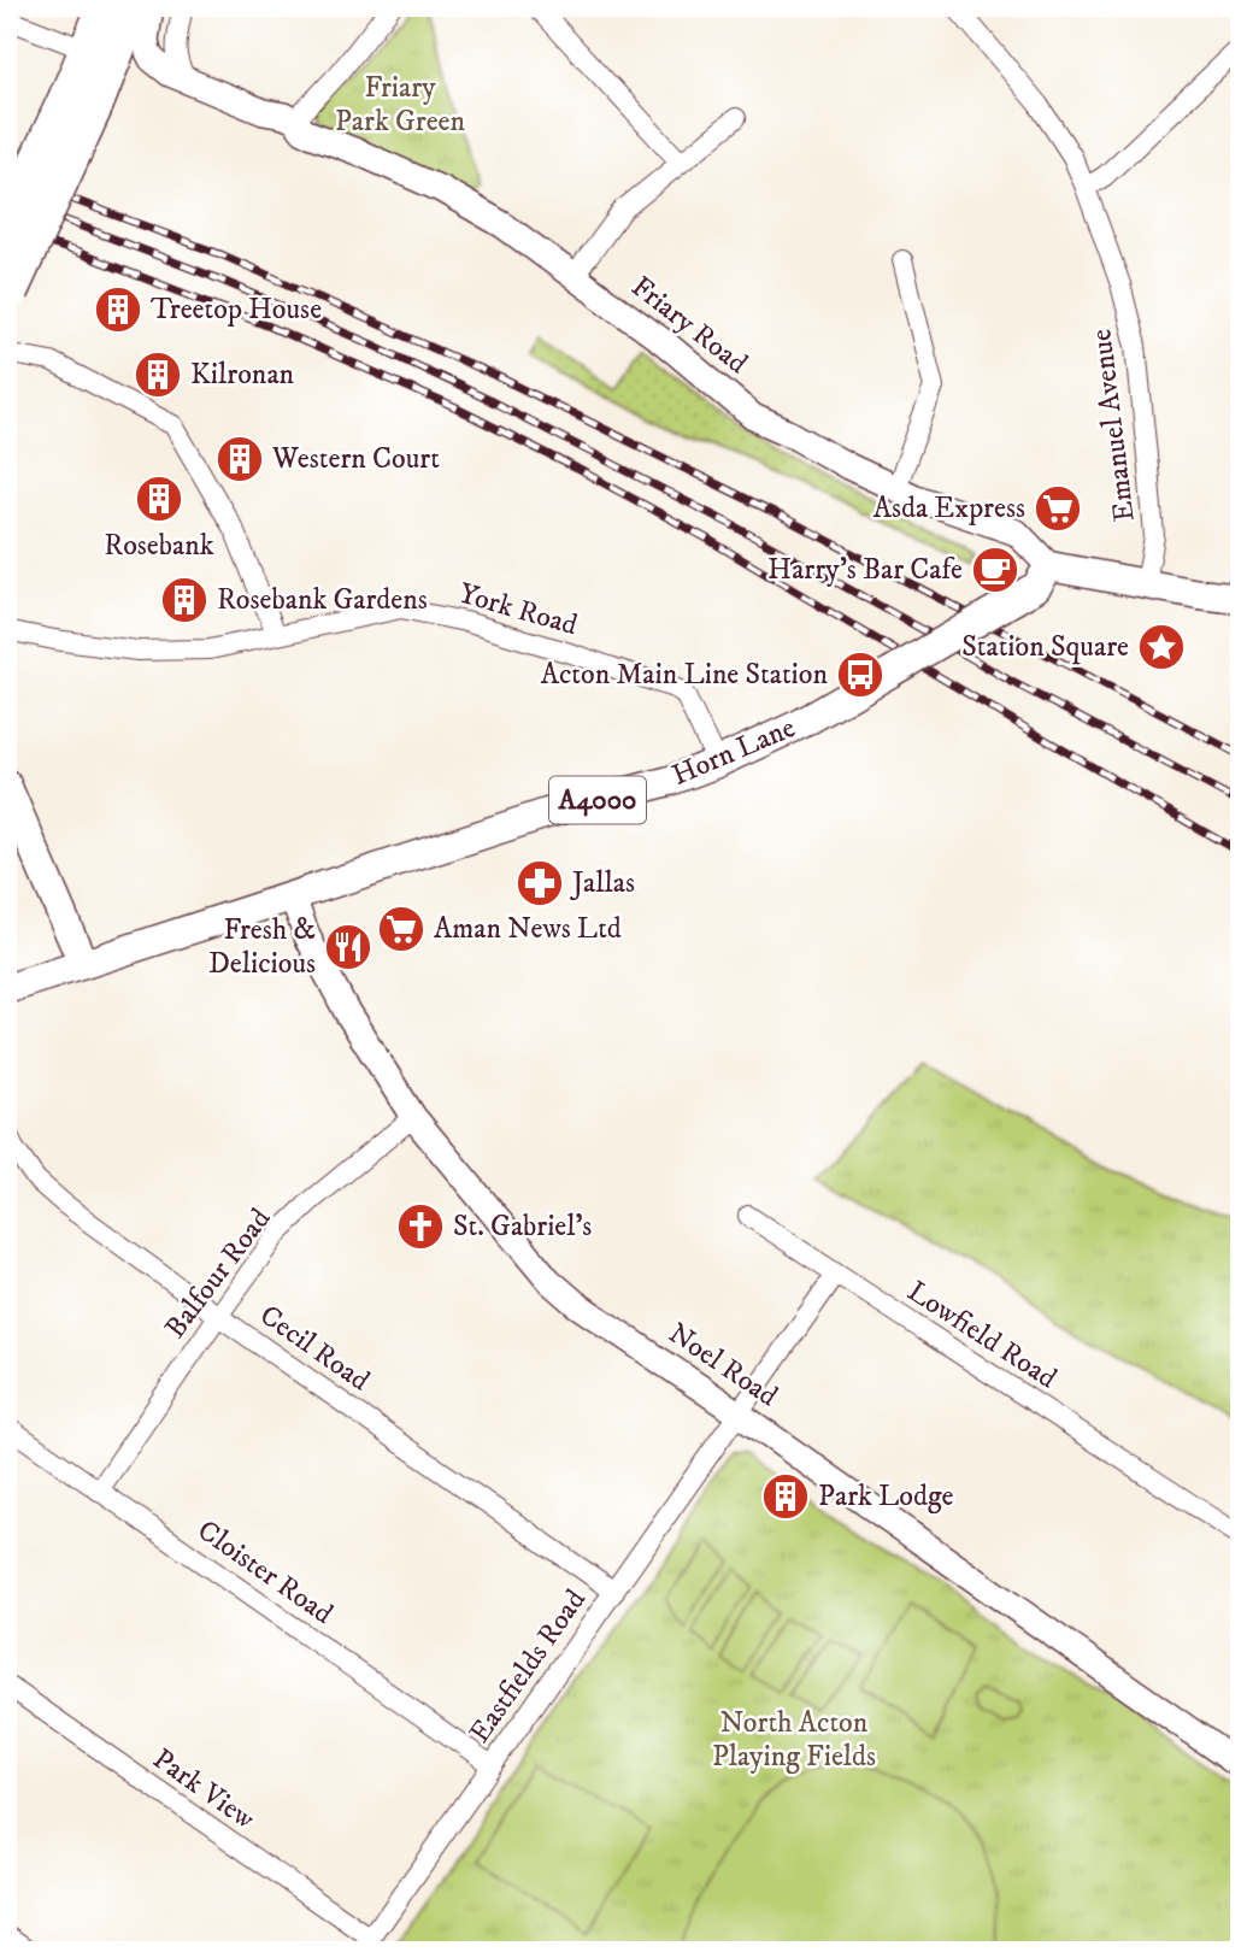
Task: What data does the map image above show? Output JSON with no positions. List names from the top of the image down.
{
  "streets": {
    "main road": ["Horn Lane", "A4000"],
    "street": [
      "Friary Road",
      "Emanuel Avenue",
      "York Road",
      "Balfour Road",
      "Lowfield Road",
      "Cecil Road",
      "Noel Road",
      "Cloister Road",
      "Eastfields Road",
      "Park View"
    ]
  },
  "crossings": [
    ["Friary Road", "Horn Lane"],
    ["York Road", "Horn Lane"],
    ["Horn Lane", "Noel Road"],
    ["Balfour Road", "Cecil Road"],
    ["Balfour Road", "Noel Road"],
    ["Balfour Road", "Cloister Road"],
    ["Cecil Road", "Eastfields Road"],
    ["Noel Road", "Eastfields Road"],
    ["Cloister Road", "Eastfields Road"],
    ["Eastfields Road", "Park View"]
  ],
  "parks": ["Friary Park Green", "North Acton Playing Fields"],
  "places": {
    "building": [
      "Treetop House",
      "Kilronan",
      "Western Court",
      "Rosebank",
      "Rosebank Gardens",
      "Park Lodge"
    ],
    "supermarket": ["Asda Express", "Aman News Ltd"],
    "cafe": ["Harry's Bar Cafe"],
    "place": ["Station Square"],
    "bus stop": ["Acton Main Line Station"],
    "pharmacy": ["Jallas"],
    "restaurant": ["Fresh & Delicious"],
    "church": ["St. Gabriel's"]
  }
}
